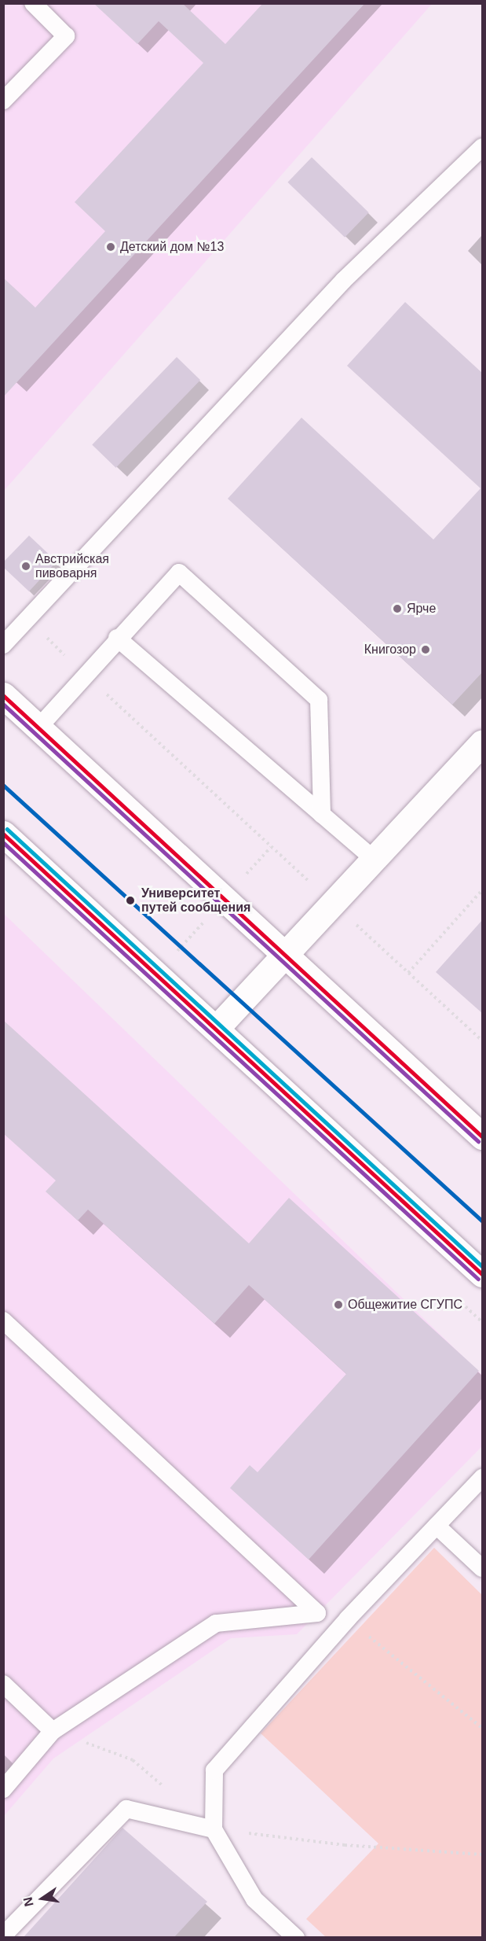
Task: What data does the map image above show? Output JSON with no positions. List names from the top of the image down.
{
  "places": [
    "Детский дом №13",
    "Австрийская пивоварня",
    "Ярче",
    "Книгозор",
    "Университет путей сообщения",
    "Общежитие СГУПС"
  ],
  "north": "left"
}
